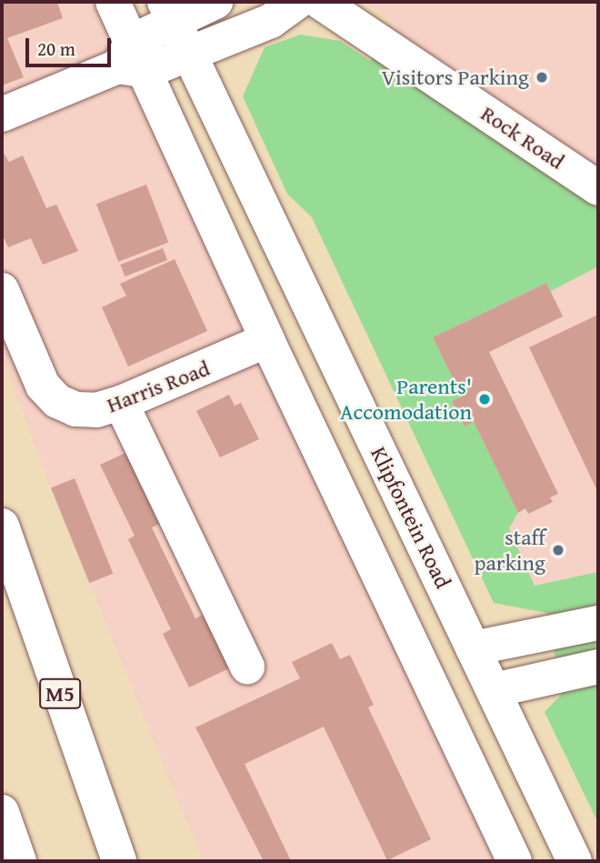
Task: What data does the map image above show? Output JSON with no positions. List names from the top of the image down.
{
  "streets": {
    "main road": [
      "Rock Road",
      "Harris Road",
      "Klipfontein Road",
      "M5"
    ]
  },
  "places": ["Visitors Parking", "Parents' Accomodation", "staff parking"],
  "scale_bar": "20 m"
}
